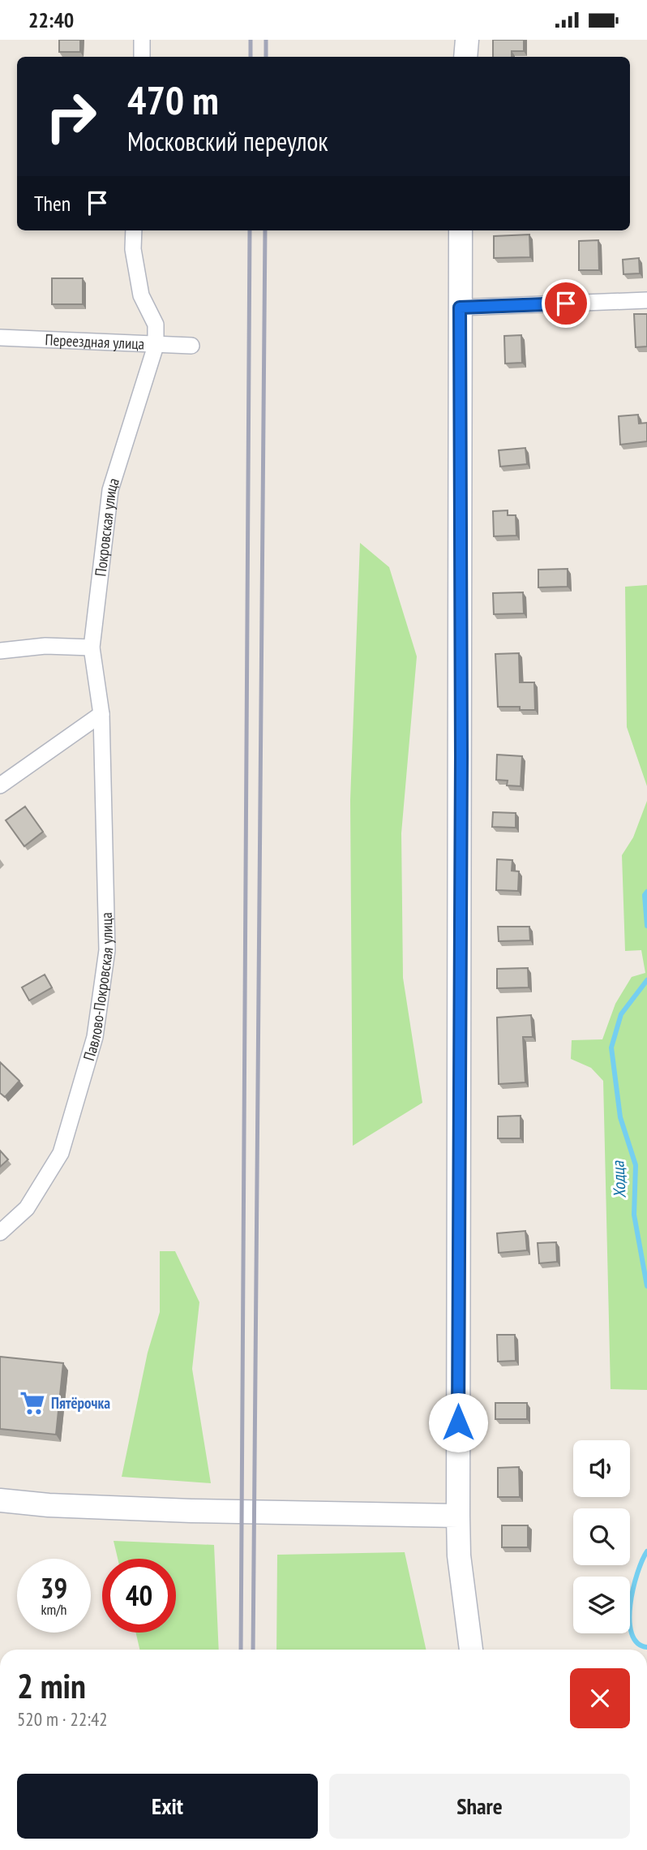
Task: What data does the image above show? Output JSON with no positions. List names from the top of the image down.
{
  "streets": {
    "street": ["Переездная улица", "Покровская улица", "Павлово-Покровская улица"]
  },
  "crossings": [
    ["Переездная улица", "Покровская улица"],
    ["Покровская улица", "Павлово-Покровская улица"]
  ],
  "water": ["Ходца"],
  "places": {
    "supermarket": ["Пятёрочка"]
  },
  "page": {
    "status": "22:40",
    "turn": ["470 m", "Московский переулок"],
    "then": "Then",
    "speed": "39 km/h",
    "limit": "40",
    "heading": ["2 min", "520 m · 22:42"],
    "buttons": ["Exit", "Share"]
  }
}
